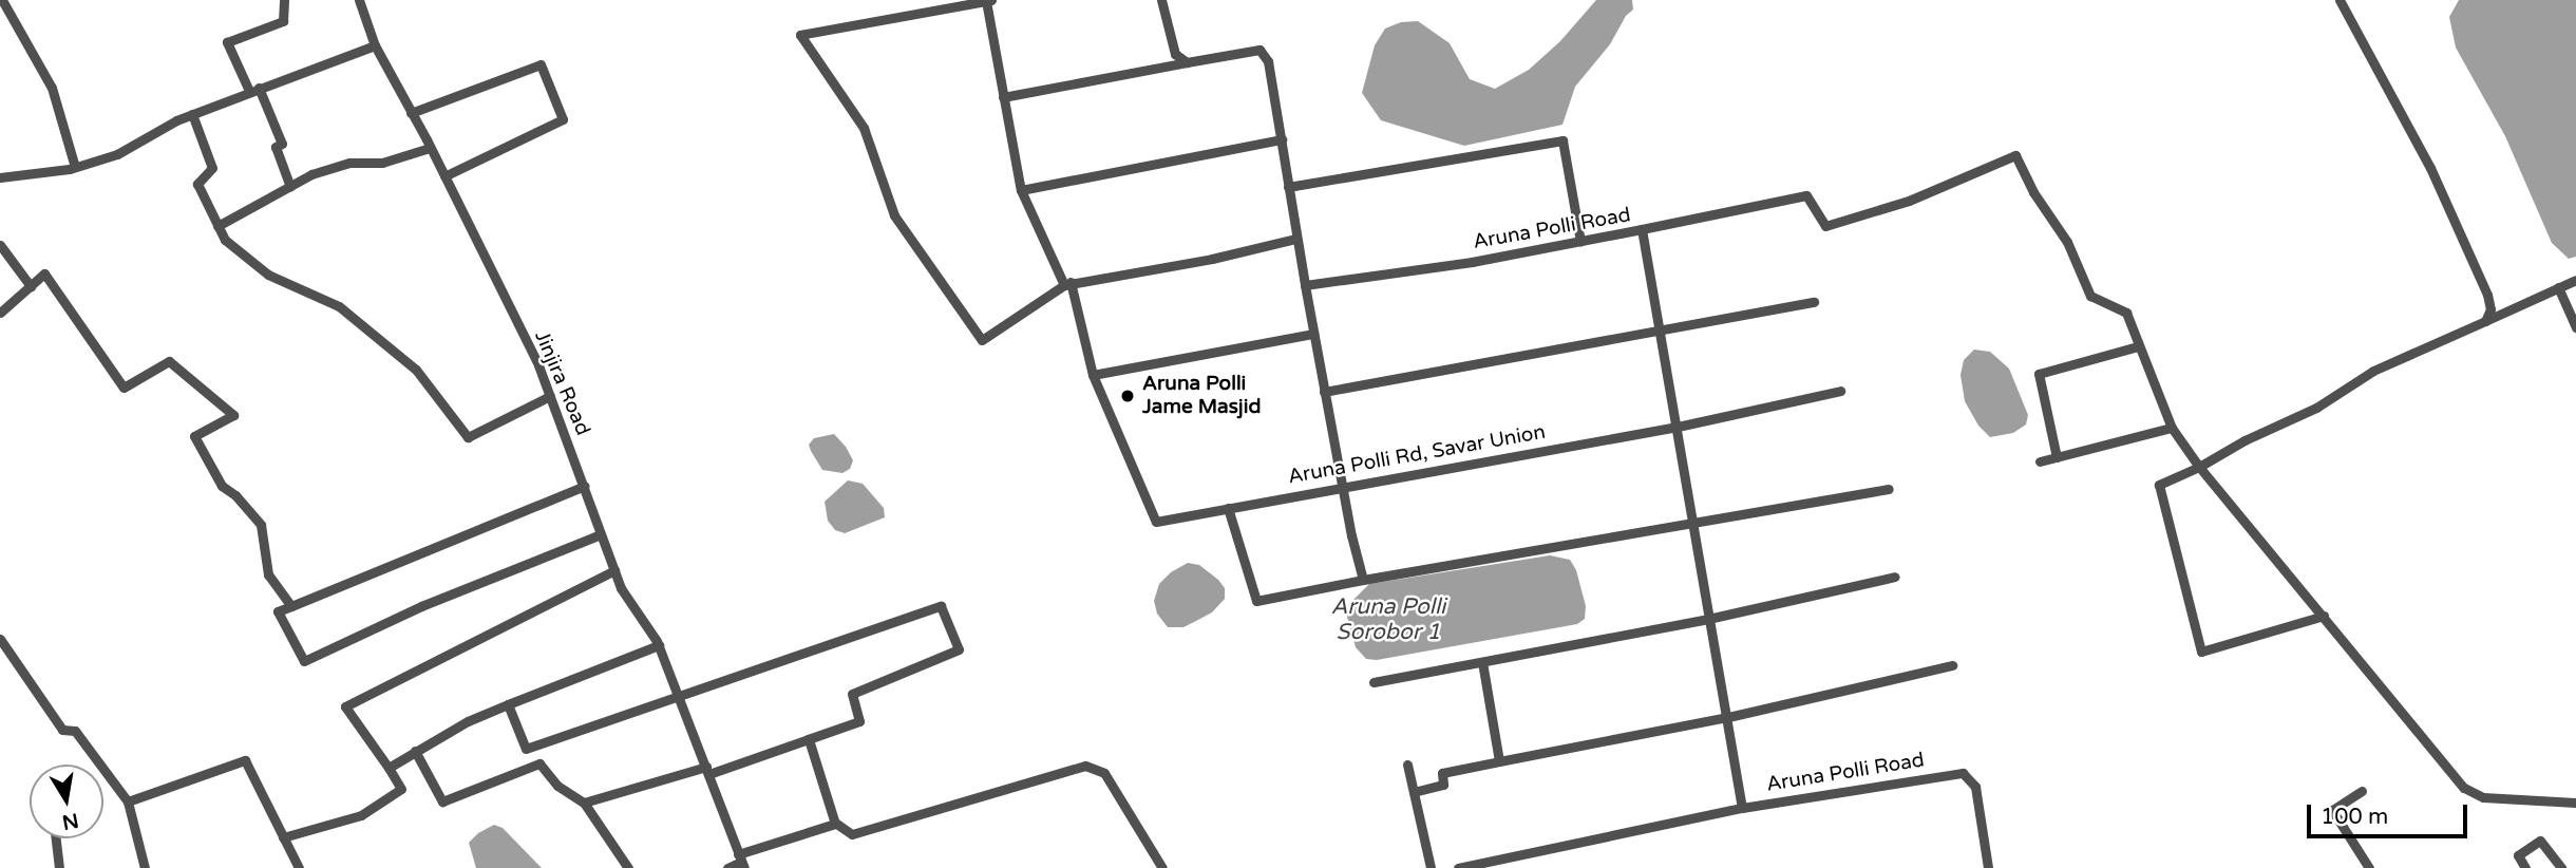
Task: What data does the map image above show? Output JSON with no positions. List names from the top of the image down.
{
  "streets": {
    "street": ["Aruna Polli Road", "Jinjira Road", "Aruna Polli Rd, Savar Union"]
  },
  "crossings": [
    ["Aruna Polli Road", "Aruna Polli Rd, Savar Union"]
  ],
  "water": ["Aruna Polli Sorobor 1"],
  "places": ["Aruna Polli Jame Masjid"],
  "scale_bar": "100 m",
  "north": "bottom"
}
